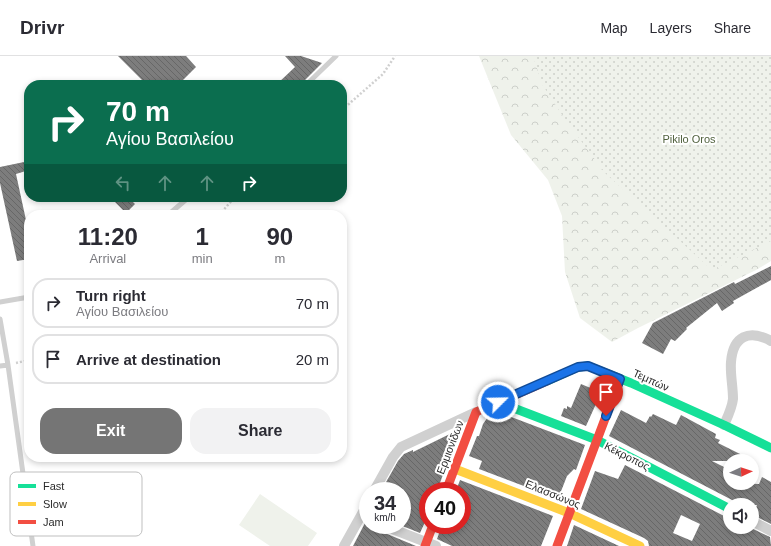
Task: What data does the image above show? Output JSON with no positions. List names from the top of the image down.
{
  "streets": {
    "street": [
      "Τεμπών",
      "Ερμιονίδων",
      "Κέκροπος",
      "Ελασσώνος"
    ]
  },
  "crossings": [
    ["Τεμπών", "Ερμιονίδων"],
    ["Τεμπών", "Κέκροπος"],
    ["Ερμιονίδων", "Ελασσώνος"]
  ],
  "parks": ["Pikilo Oros"],
  "legend": ["Fast", "Slow", "Jam"],
  "north": "right",
  "page": {
    "header": "Drivr",
    "nav": ["Map", "Layers", "Share"],
    "turn": ["70 m", "Αγίου Βασιλείου"],
    "eta": [
      "11:20",
      "Arrival",
      "1",
      "min",
      "90",
      "m"
    ],
    "list": [
      {
        "name": "Turn right",
        "note": "Αγίου Βασιλείου",
        "value": "70 m"
      },
      {
        "name": "Arrive at destination",
        "value": "20 m"
      }
    ],
    "buttons": ["Exit", "Share"],
    "speed": "34 km/h",
    "limit": "40"
  }
}
